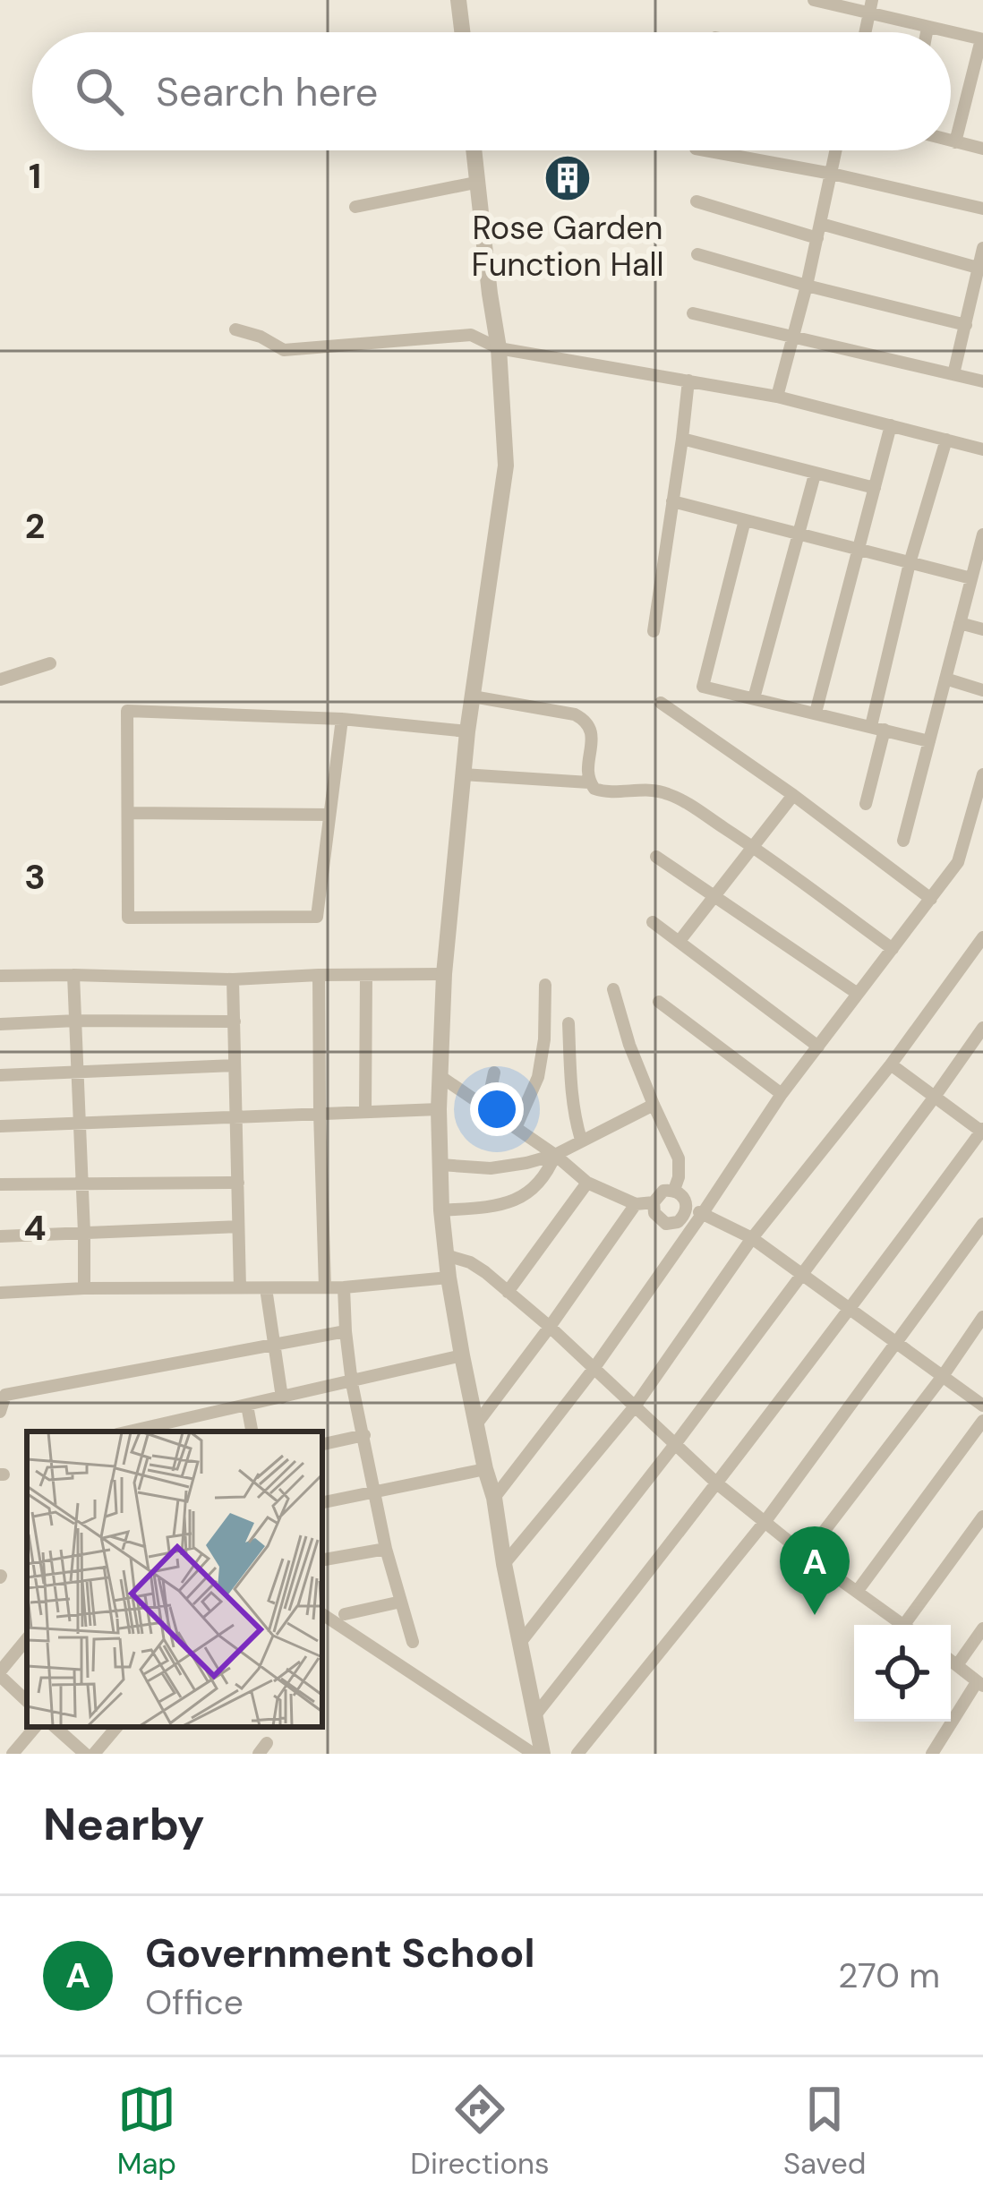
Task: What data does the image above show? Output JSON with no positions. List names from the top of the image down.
{
  "places": {
    "building": ["Rose Garden Function Hall"]
  },
  "page": {
    "search": "Search here",
    "pins": "A",
    "heading": "Nearby",
    "list": [
      {
        "mark": "A",
        "name": "Government School",
        "note": "Office",
        "value": "270 m"
      }
    ],
    "nav": ["Map", "Directions", "Saved"]
  },
  "grid": {
    "rows": [
      "1",
      "2",
      "3",
      "4"
    ]
  }
}
